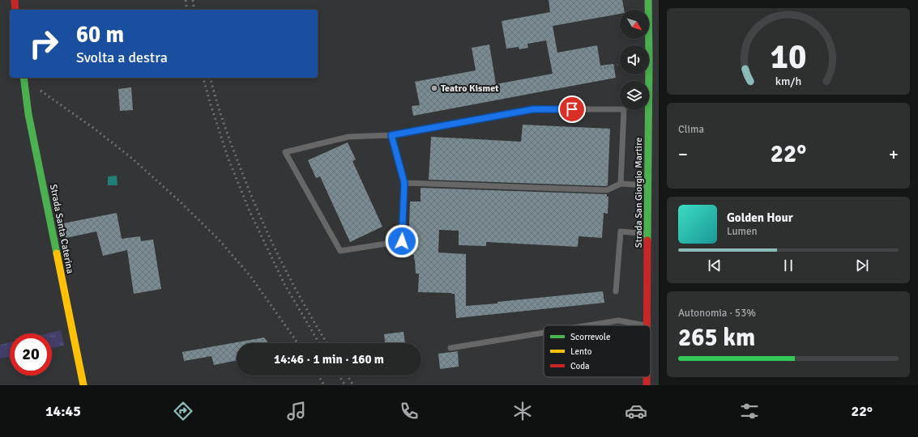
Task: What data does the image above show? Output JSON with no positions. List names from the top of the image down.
{
  "streets": {
    "street": ["Strada San Giorgio Martire", "Strada Santa Caterina"]
  },
  "places": ["Teatro Kismet"],
  "legend": ["Scorrevole", "Lento", "Coda"],
  "north": "bottom right",
  "page": {
    "turn": ["60 m", "Svolta a destra"],
    "tile": [
      "Clima",
      ["Autonomia · 53%", "265 km"]
    ],
    "heat": ["−", "22°", "+"],
    "song": ["Golden Hour", "Lumen"],
    "limit": "20",
    "trip": "14:46 · 1 min · 160 m",
    "tabs": ["14:45", "22°"],
    "gauge": ["10", "km/h"]
  }
}
